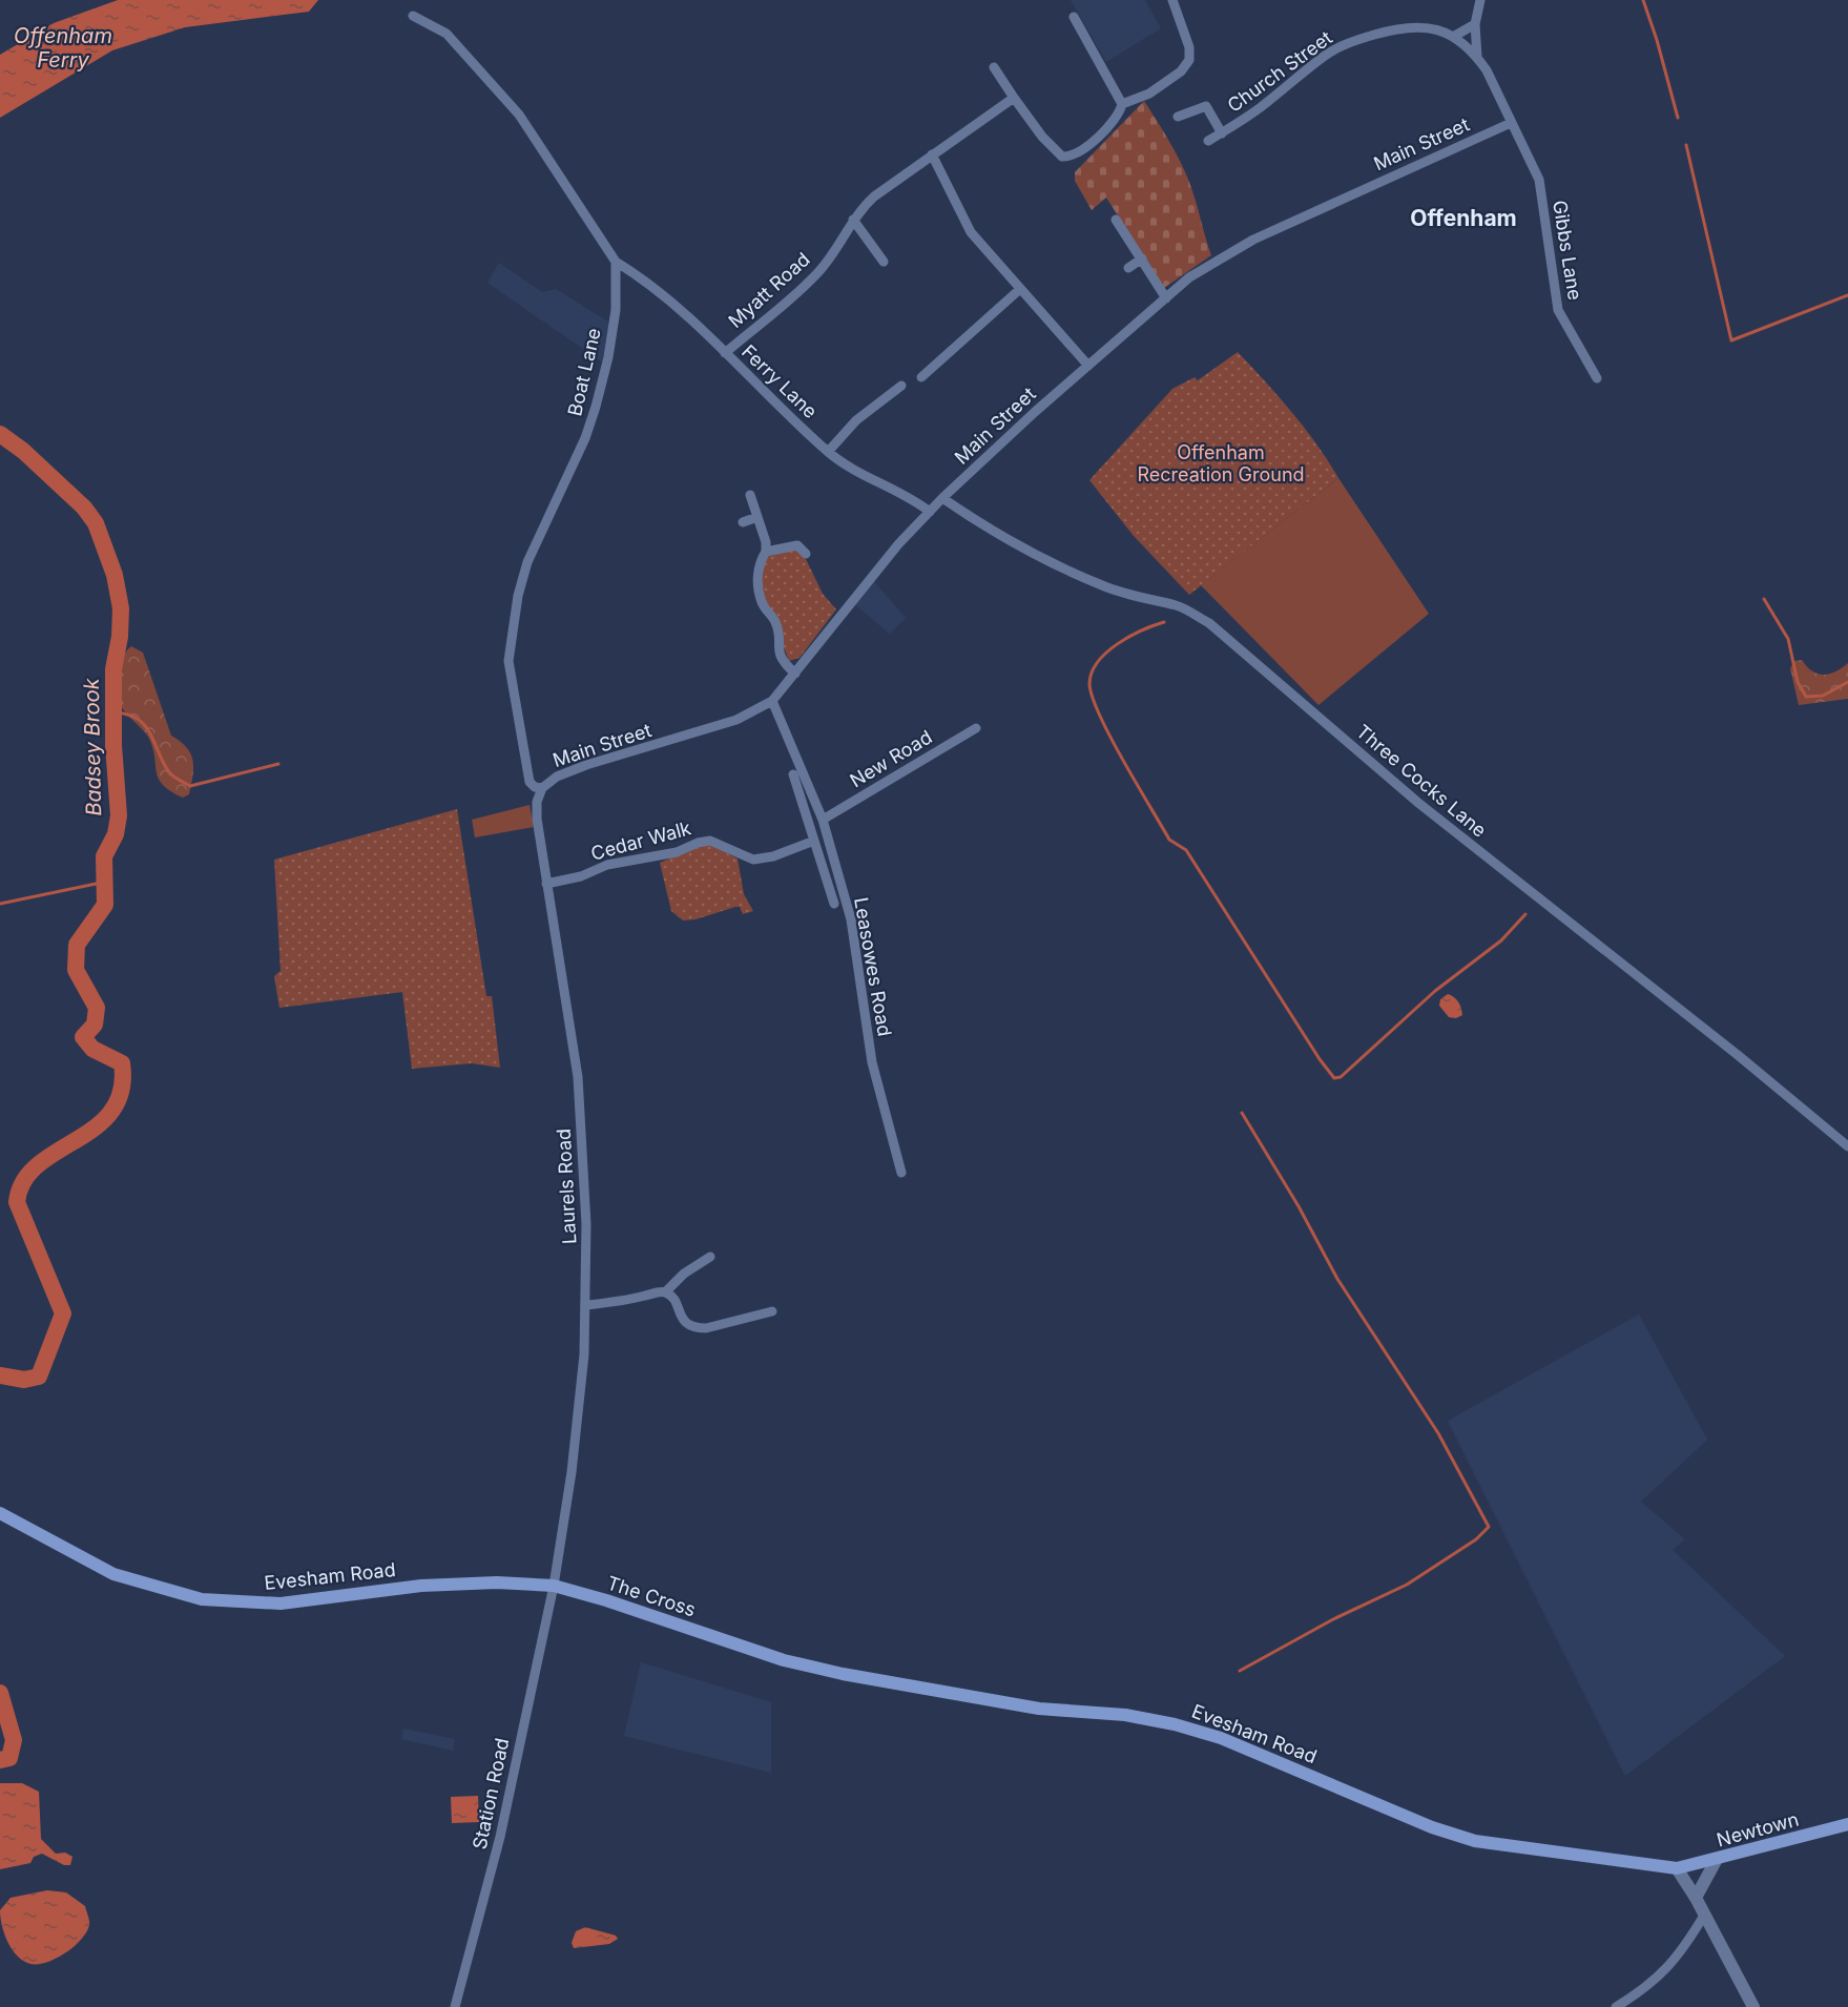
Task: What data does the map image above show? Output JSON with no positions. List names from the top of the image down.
{
  "streets": {
    "main road": ["Evesham Road", "The Cross", "Newtown"],
    "street": [
      "Church Street",
      "Main Street",
      "Gibbs Lane",
      "Myatt Road",
      "Boat Lane",
      "Ferry Lane",
      "New Road",
      "Three Cocks Lane",
      "Cedar Walk",
      "Leasowes Road",
      "Laurels Road",
      "Station Road"
    ]
  },
  "crossings": [
    ["Church Street", "Main Street"],
    ["Church Street", "Gibbs Lane"],
    ["Main Street", "Gibbs Lane"],
    ["Main Street", "Boat Lane"],
    ["Main Street", "Ferry Lane"],
    ["Main Street", "Three Cocks Lane"],
    ["Main Street", "Leasowes Road"],
    ["Main Street", "Laurels Road"],
    ["Myatt Road", "Ferry Lane"],
    ["Boat Lane", "Ferry Lane"],
    ["Boat Lane", "Laurels Road"],
    ["New Road", "Leasowes Road"],
    ["Cedar Walk", "Laurels Road"],
    ["Laurels Road", "Evesham Road"],
    ["Laurels Road", "The Cross"],
    ["Laurels Road", "Station Road"],
    ["Evesham Road", "The Cross"],
    ["Evesham Road", "Station Road"],
    ["Evesham Road", "Newtown"],
    ["The Cross", "Station Road"]
  ],
  "districts": ["Offenham"],
  "water": ["Offenham Ferry", "Badsey Brook"],
  "parks": ["Offenham Recreation Ground"]
}
